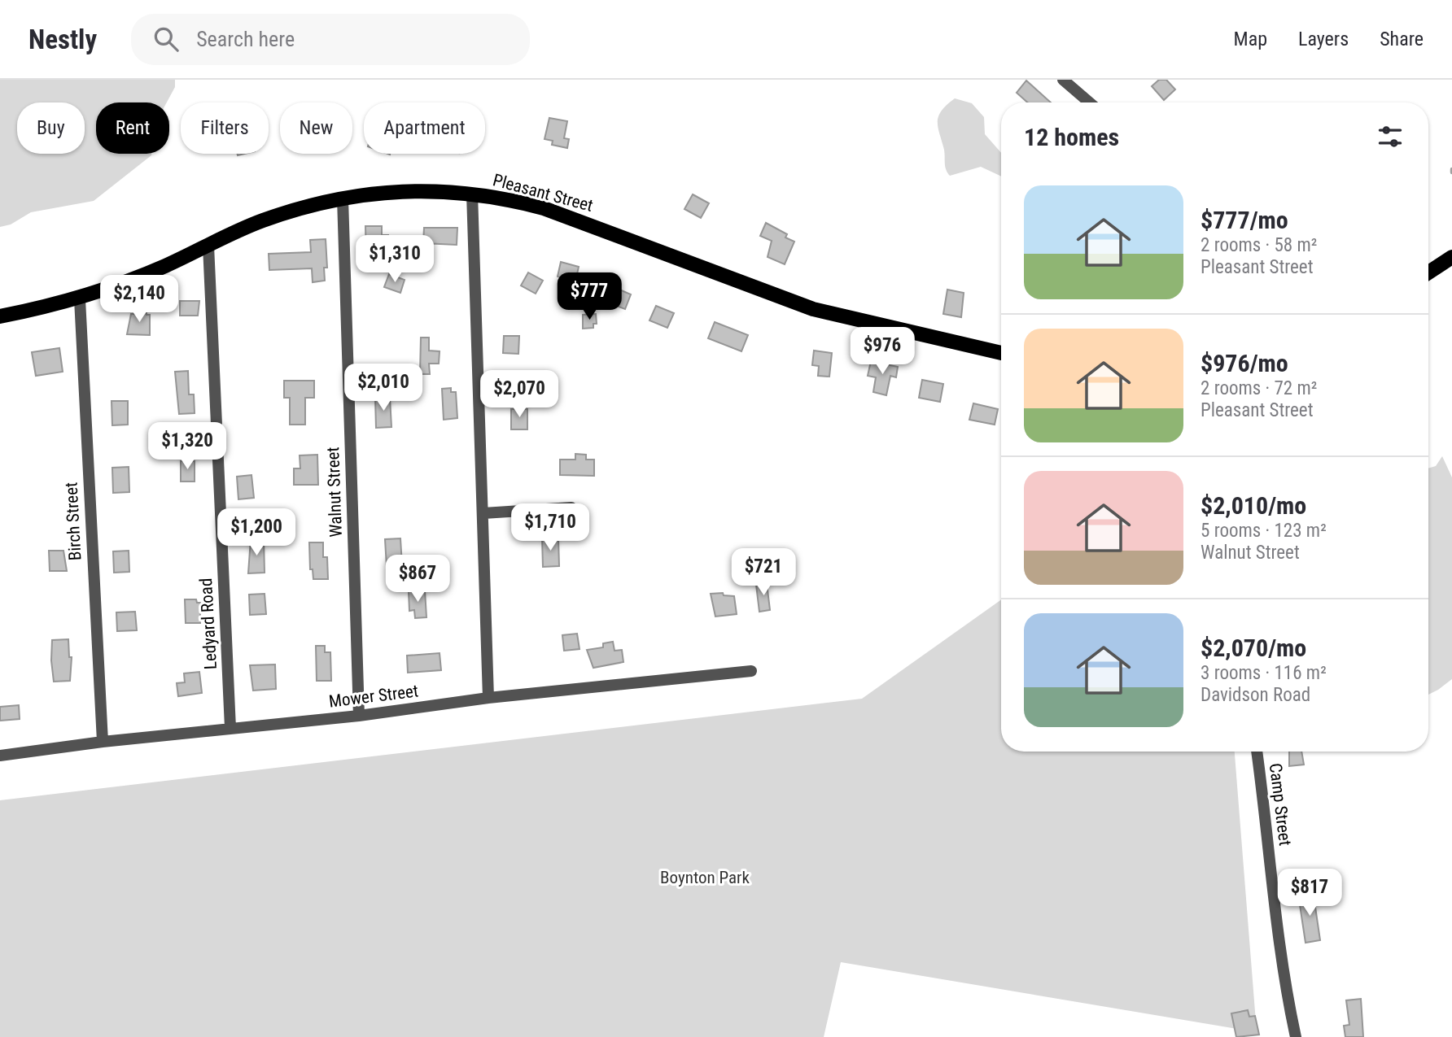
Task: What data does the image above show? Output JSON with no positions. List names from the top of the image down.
{
  "streets": {
    "main road": ["Pleasant Street"],
    "street": [
      "Walnut Street",
      "Birch Street",
      "Ledyard Road",
      "Mower Street",
      "Camp Street"
    ]
  },
  "crossings": [
    ["Pleasant Street", "Walnut Street"],
    ["Pleasant Street", "Birch Street"],
    ["Pleasant Street", "Ledyard Road"],
    ["Walnut Street", "Mower Street"],
    ["Birch Street", "Mower Street"],
    ["Ledyard Road", "Mower Street"]
  ],
  "parks": ["Boynton Park"],
  "page": {
    "header": "Nestly",
    "search": "Search here",
    "nav": ["Map", "Layers", "Share"],
    "chip": [
      "Buy",
      "Rent",
      "Filters",
      "New",
      "Apartment"
    ],
    "heading": "12 homes",
    "list": [
      {
        "name": "$777/mo",
        "note": "2 rooms · 58 m² · Pleasant Street"
      },
      {
        "name": "$976/mo",
        "note": "2 rooms · 72 m² · Pleasant Street"
      },
      {
        "name": "$2,010/mo",
        "note": "5 rooms · 123 m² · Walnut Street"
      },
      {
        "name": "$2,070/mo",
        "note": "3 rooms · 116 m² · Davidson Road"
      }
    ],
    "price": [
      "$1,310",
      "$777",
      "$2,140",
      "$976",
      "$2,010",
      "$2,070",
      "$1,320",
      "$1,710",
      "$1,200",
      "$721",
      "$867",
      "$817"
    ]
  }
}
